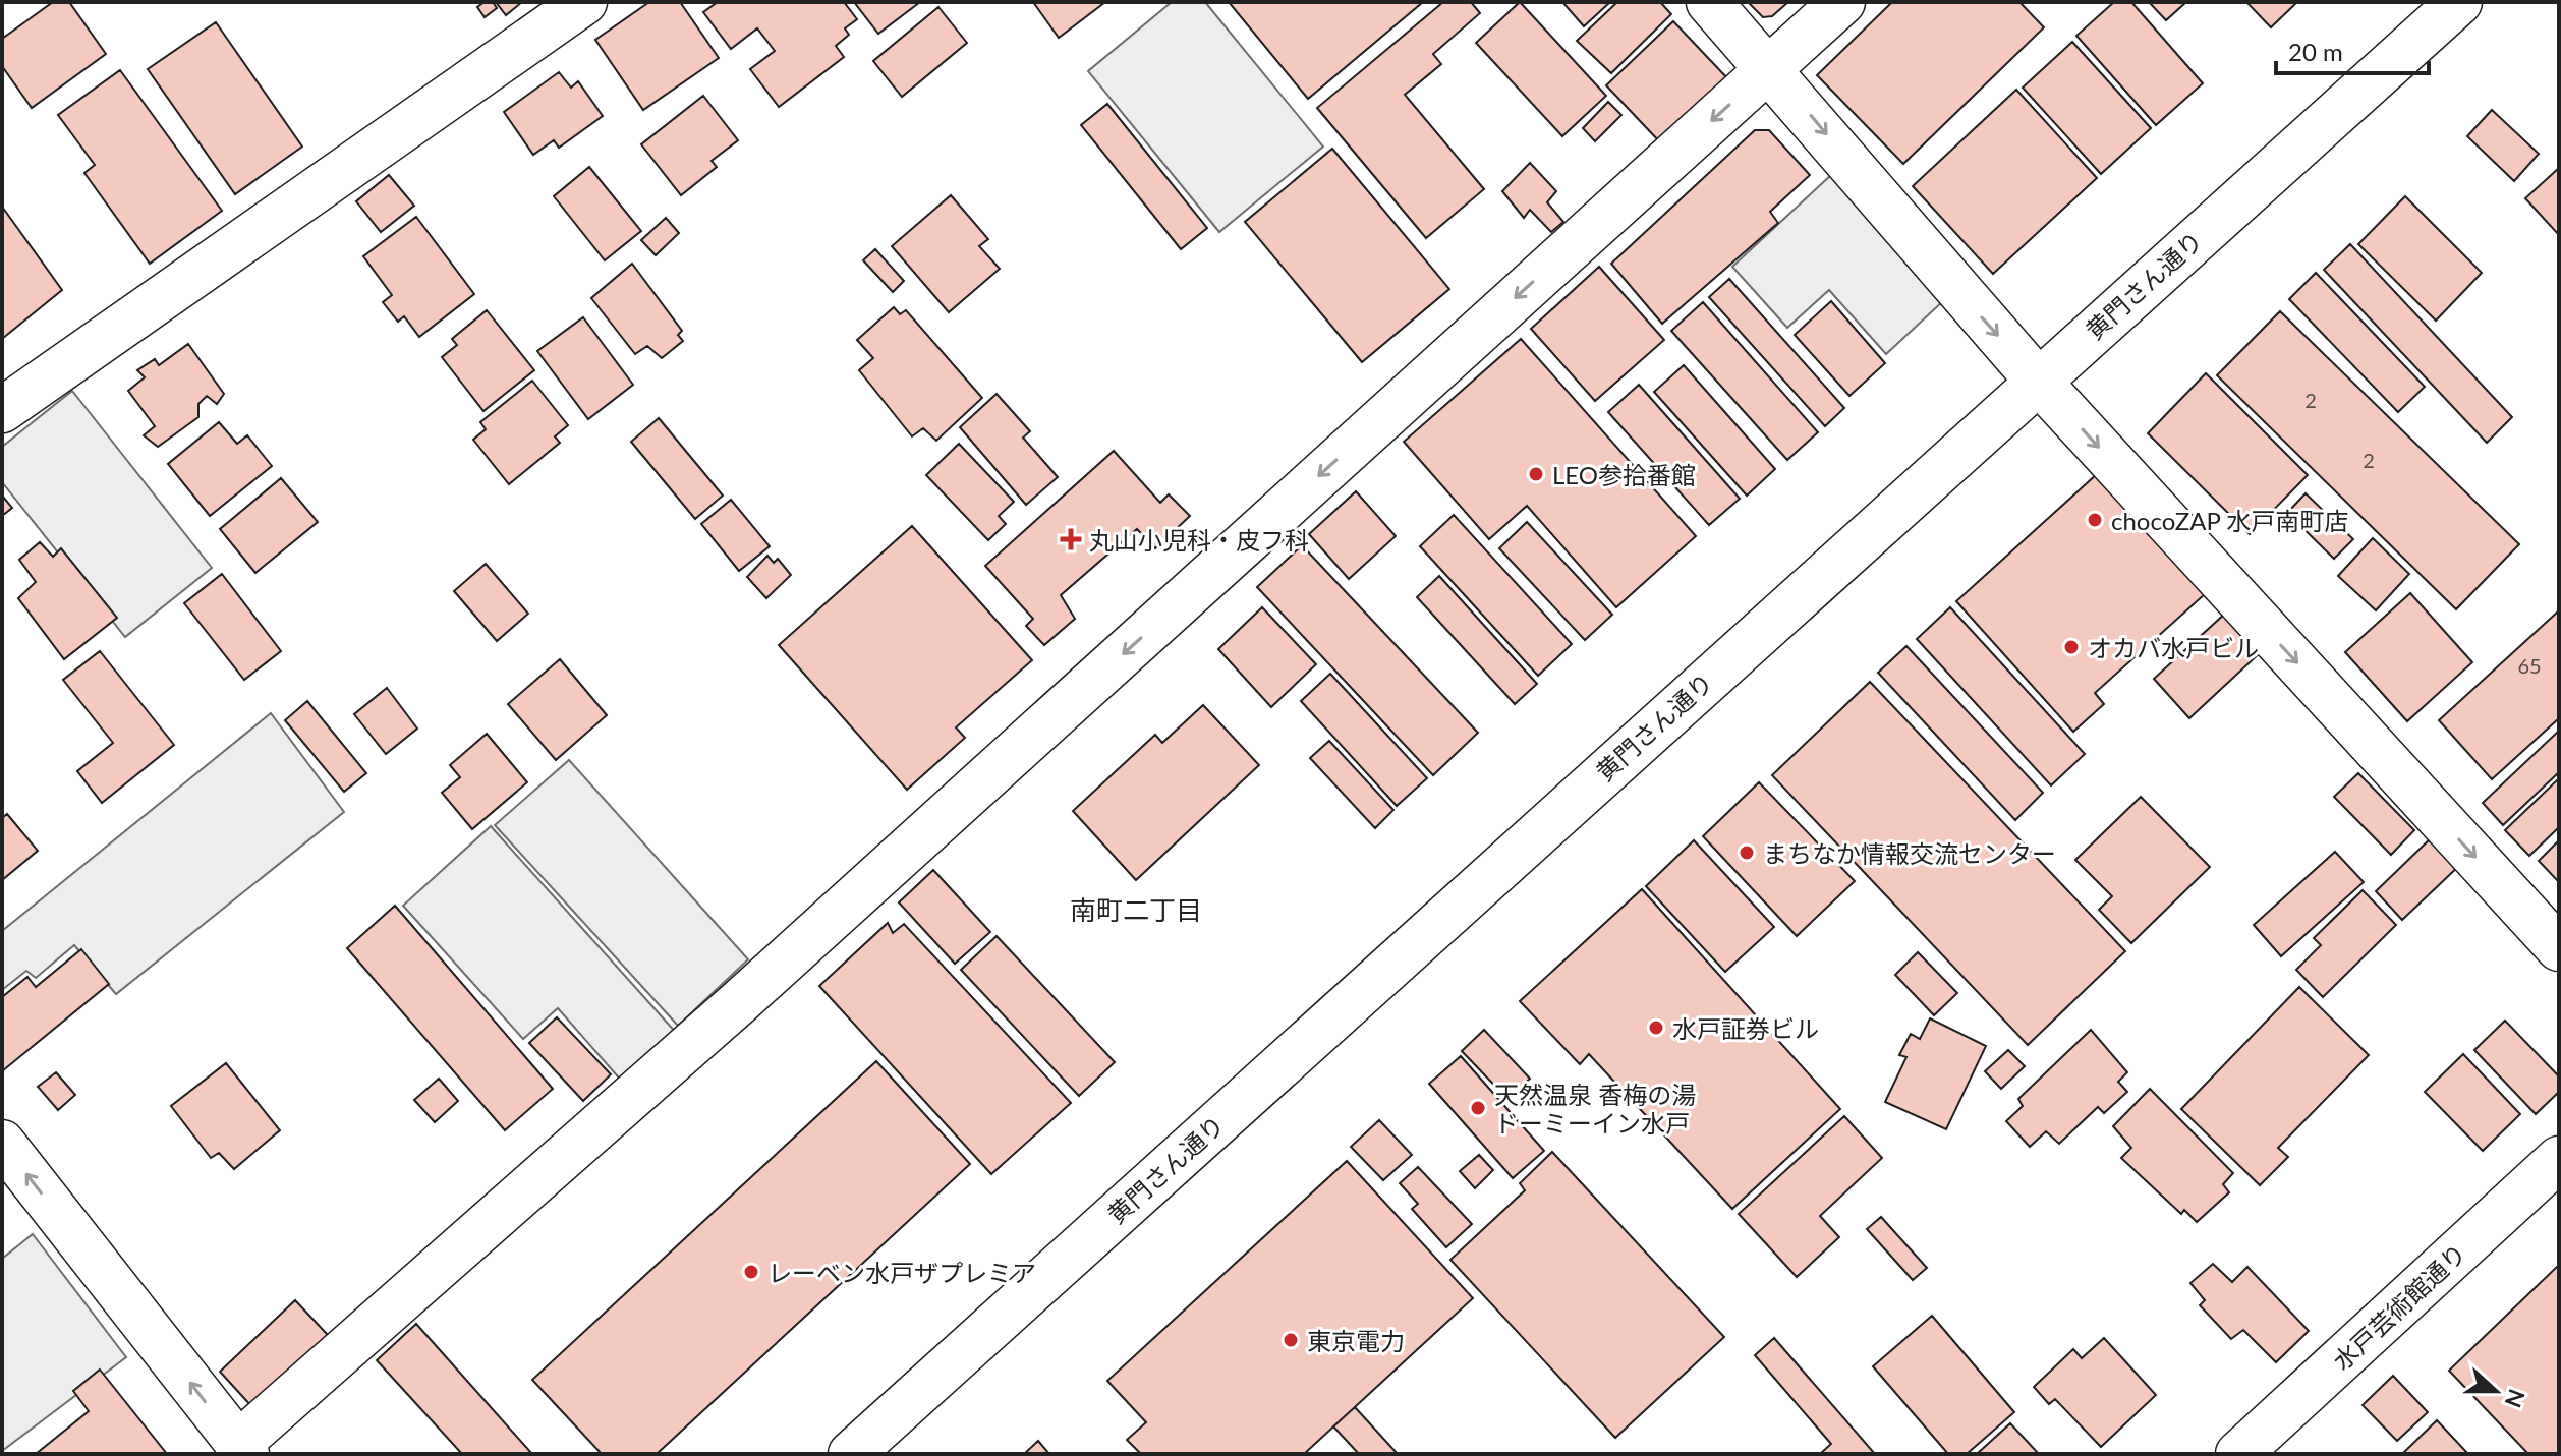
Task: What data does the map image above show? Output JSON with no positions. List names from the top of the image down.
{
  "streets": {
    "main road": ["黄門さん通り", "水戸芸術館通り"]
  },
  "districts": ["南町二丁目"],
  "places": {
    "other": [
      "LEO参拾番館",
      "chocoZAP 水戸南町店",
      "オカバ水戸ビル",
      "まちなか情報交流センター",
      "水戸証券ビル",
      "天然温泉 香梅の湯 ドーミーイン水戸",
      "レーベン水戸ザプレミア",
      "東京電力"
    ],
    "health": ["丸山小児科・皮フ科"]
  },
  "house_numbers": ["2", "2", "65"],
  "scale_bar": "20 m",
  "north": "right"
}
